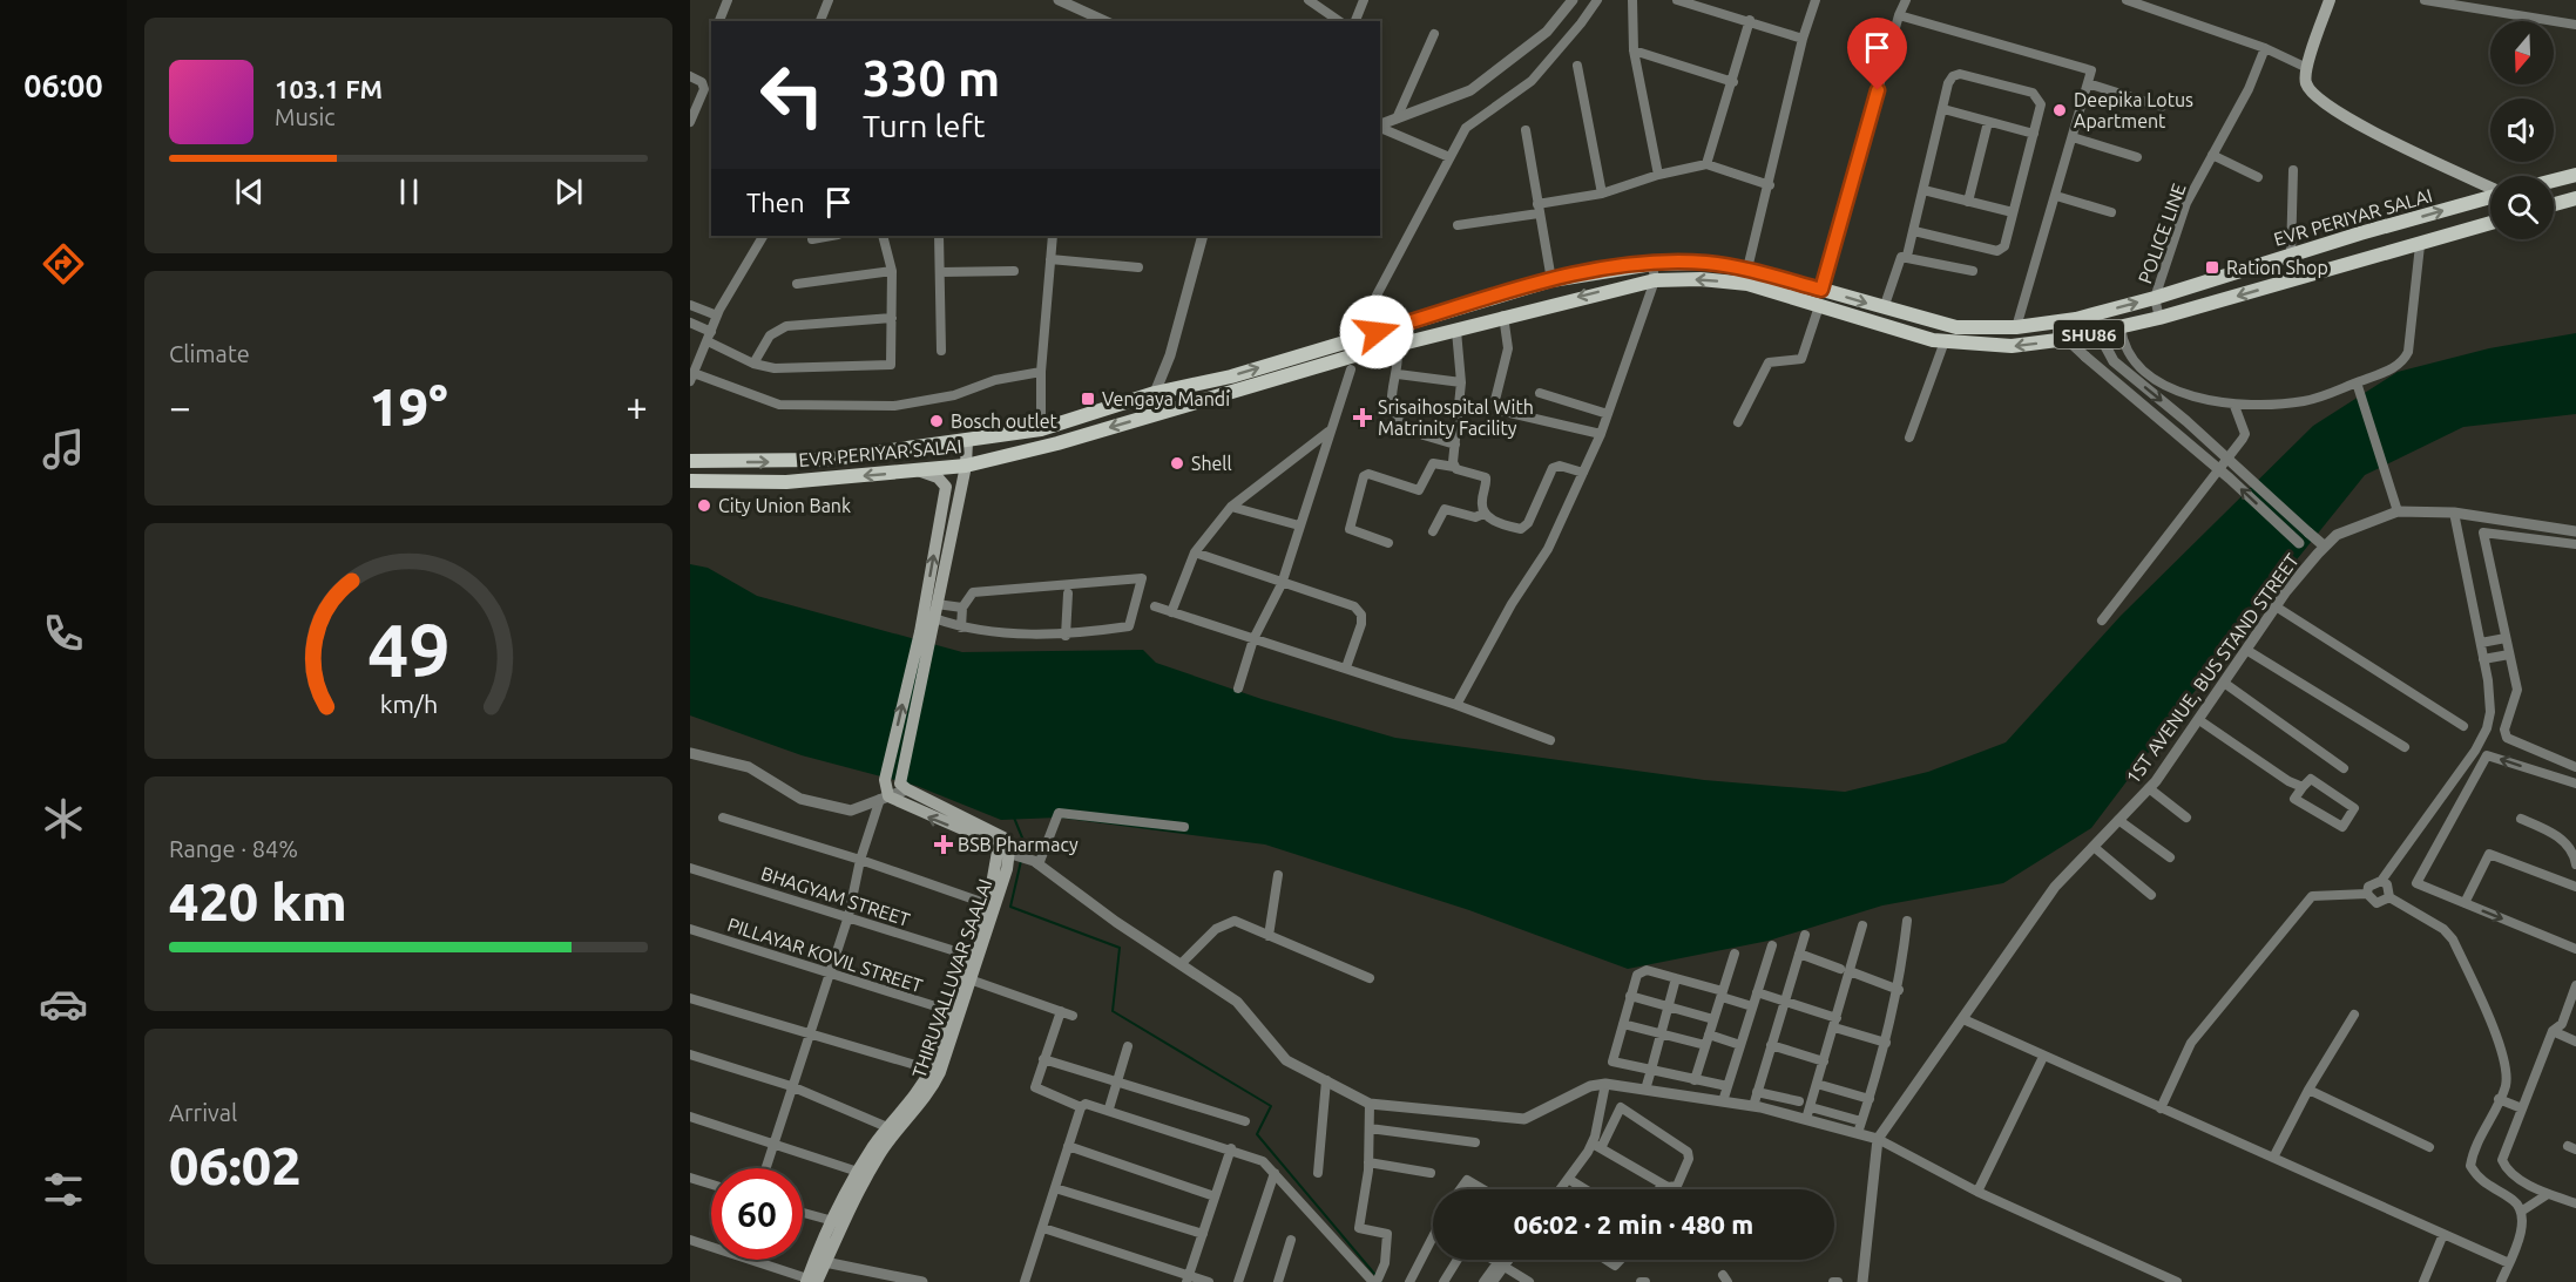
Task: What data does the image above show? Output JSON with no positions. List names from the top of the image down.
{
  "streets": {
    "main road": ["EVR PERIYAR SALAI", "SHU86", "THIRUVALLUVAR SAALAI"],
    "street": [
      "POLICE LINE",
      "1ST AVENUE, BUS STAND STREET",
      "BHAGYAM STREET",
      "PILLAYAR KOVIL STREET"
    ]
  },
  "crossings": [
    ["EVR PERIYAR SALAI", "POLICE LINE"],
    ["BHAGYAM STREET", "THIRUVALLUVAR SAALAI"],
    ["PILLAYAR KOVIL STREET", "THIRUVALLUVAR SAALAI"]
  ],
  "places": {
    "other": [
      "Deepika Lotus Apartment",
      "Bosch outlet",
      "Shell",
      "City Union Bank"
    ],
    "transit": ["Ration Shop", "Vengaya Mandi"],
    "health": ["Srisaihospital With Matrinity Facility", "BSB Pharmacy"]
  },
  "north": "bottom",
  "page": {
    "tabs": "06:00",
    "turn": ["330 m", "Turn left"],
    "song": ["103.1 FM", "Music"],
    "then": "Then",
    "tile": [
      "Climate",
      ["Range · 84%", "420 km"],
      ["Arrival", "06:02"]
    ],
    "heat": ["−", "19°", "+"],
    "limit": "60",
    "trip": "06:02 · 2 min · 480 m",
    "gauge": ["49", "km/h"]
  }
}
